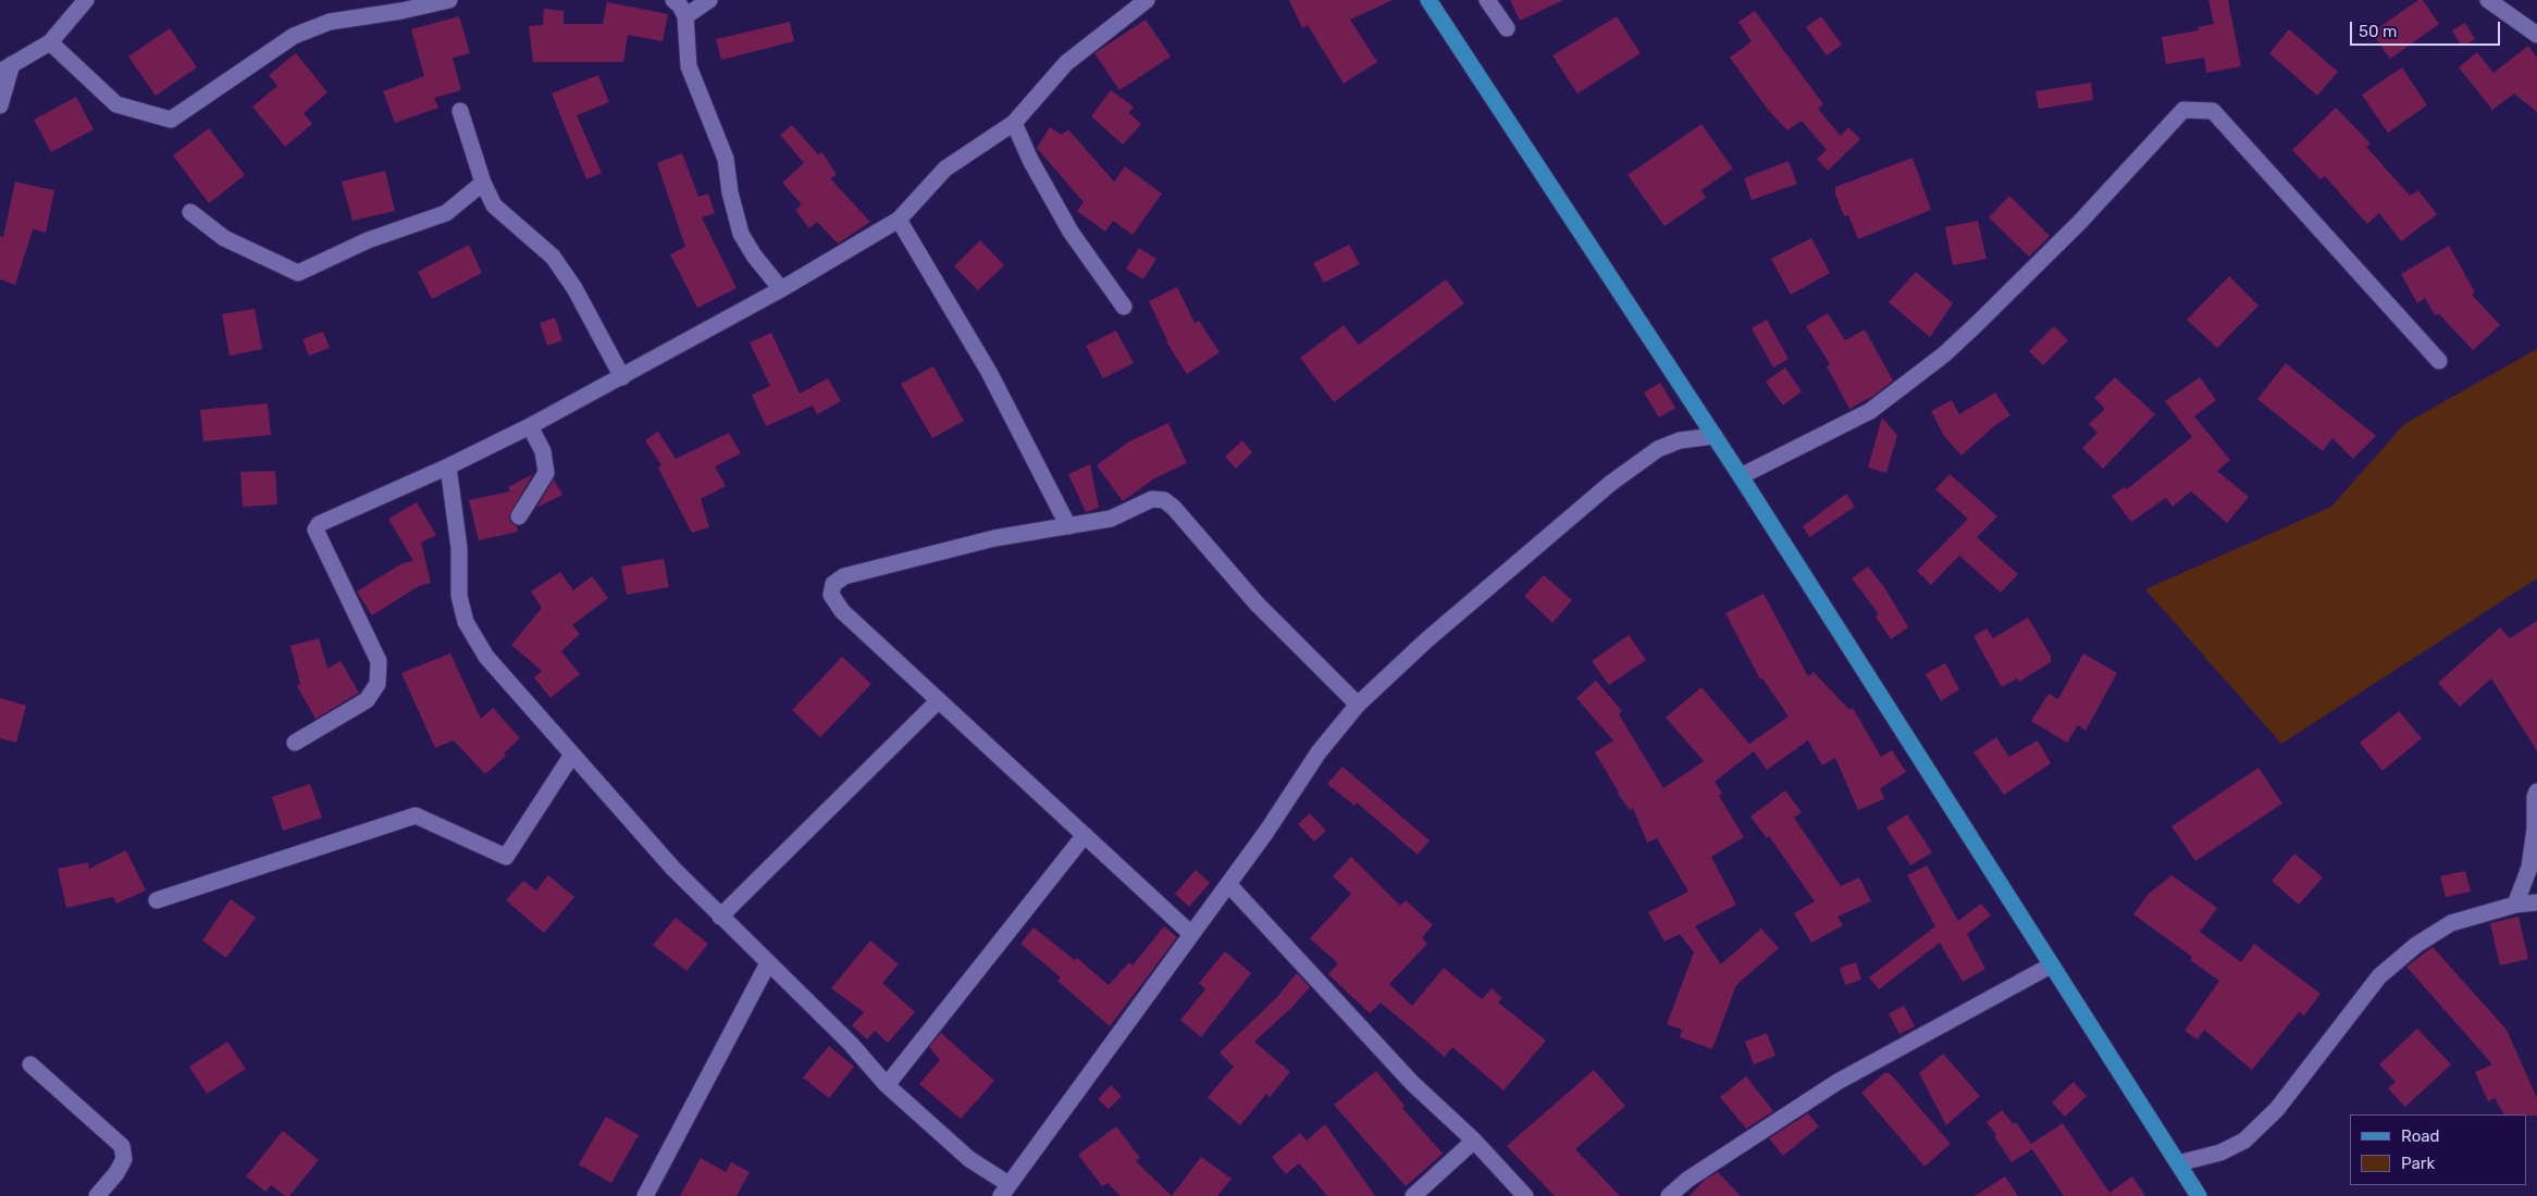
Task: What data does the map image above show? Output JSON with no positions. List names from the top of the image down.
{
  "legend": ["Road", "Park"],
  "scale_bar": "50 m"
}
